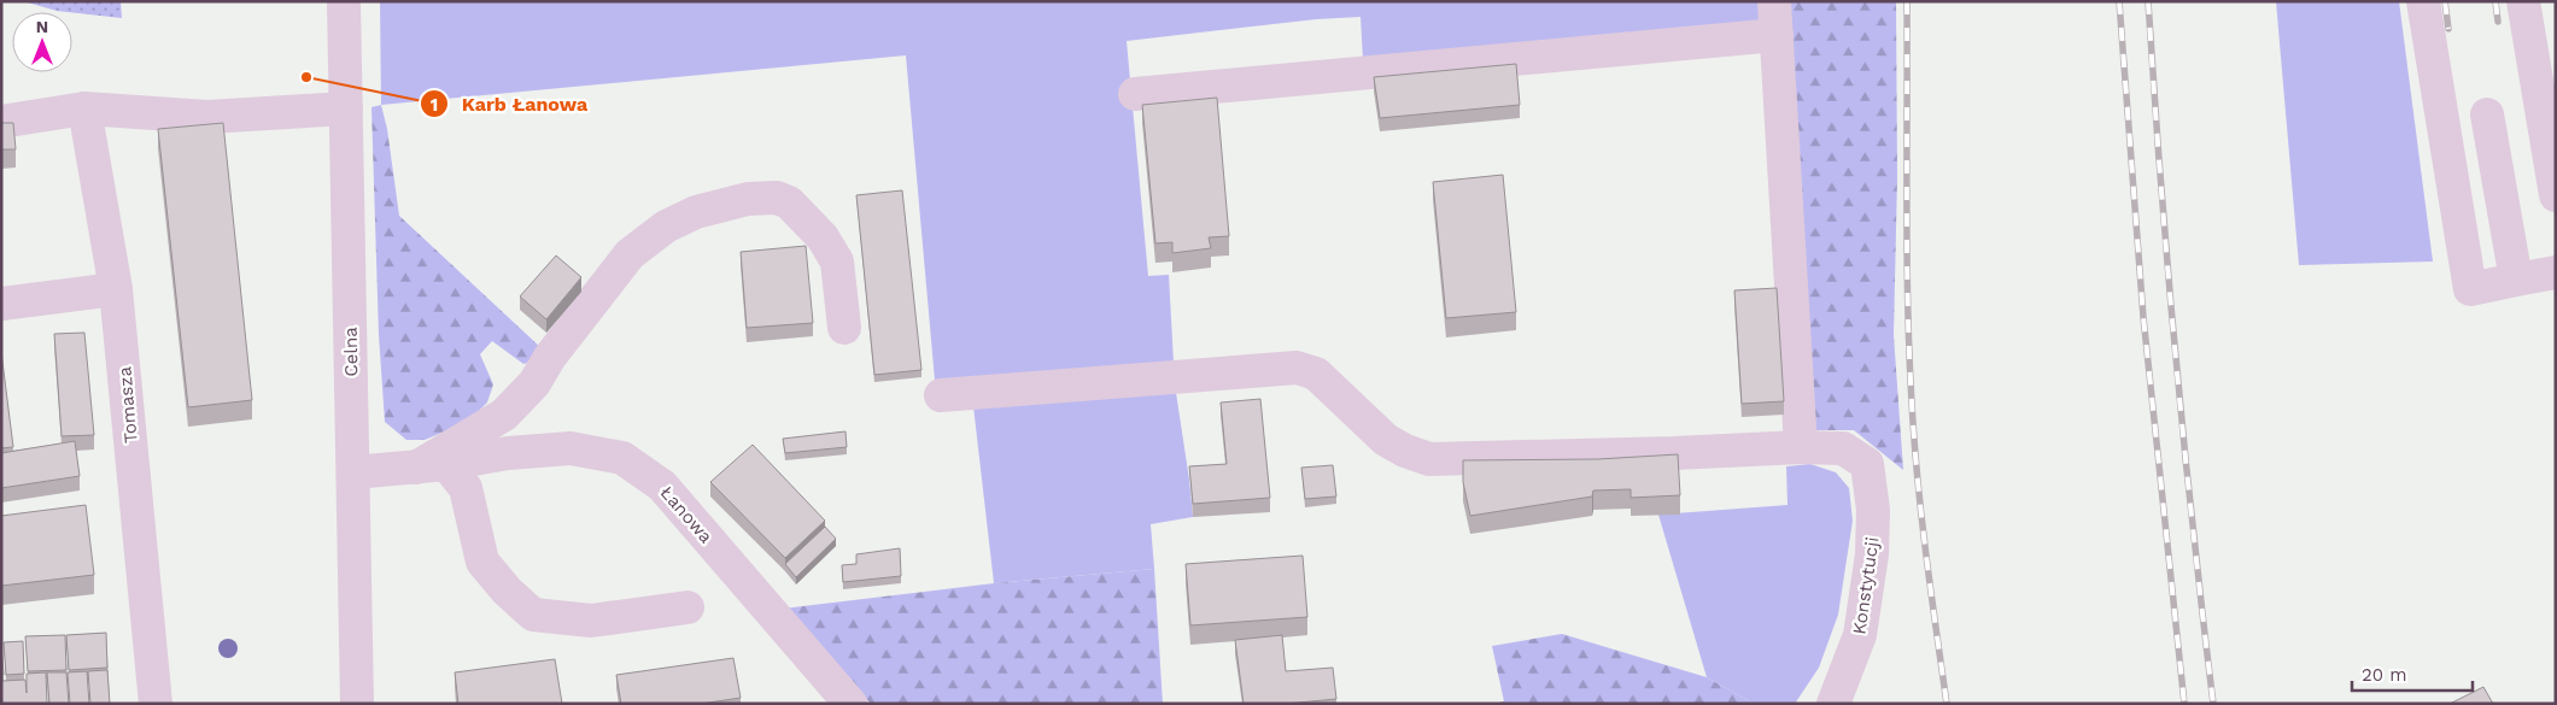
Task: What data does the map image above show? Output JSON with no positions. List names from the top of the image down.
{
  "streets": {
    "street": [
      "Celna",
      "Tomasza",
      "Łanowa",
      "Konstytucji"
    ]
  },
  "crossings": [
    ["Celna", "Łanowa"]
  ],
  "places": ["Karb Łanowa"],
  "scale_bar": "20 m",
  "north": "top"
}
